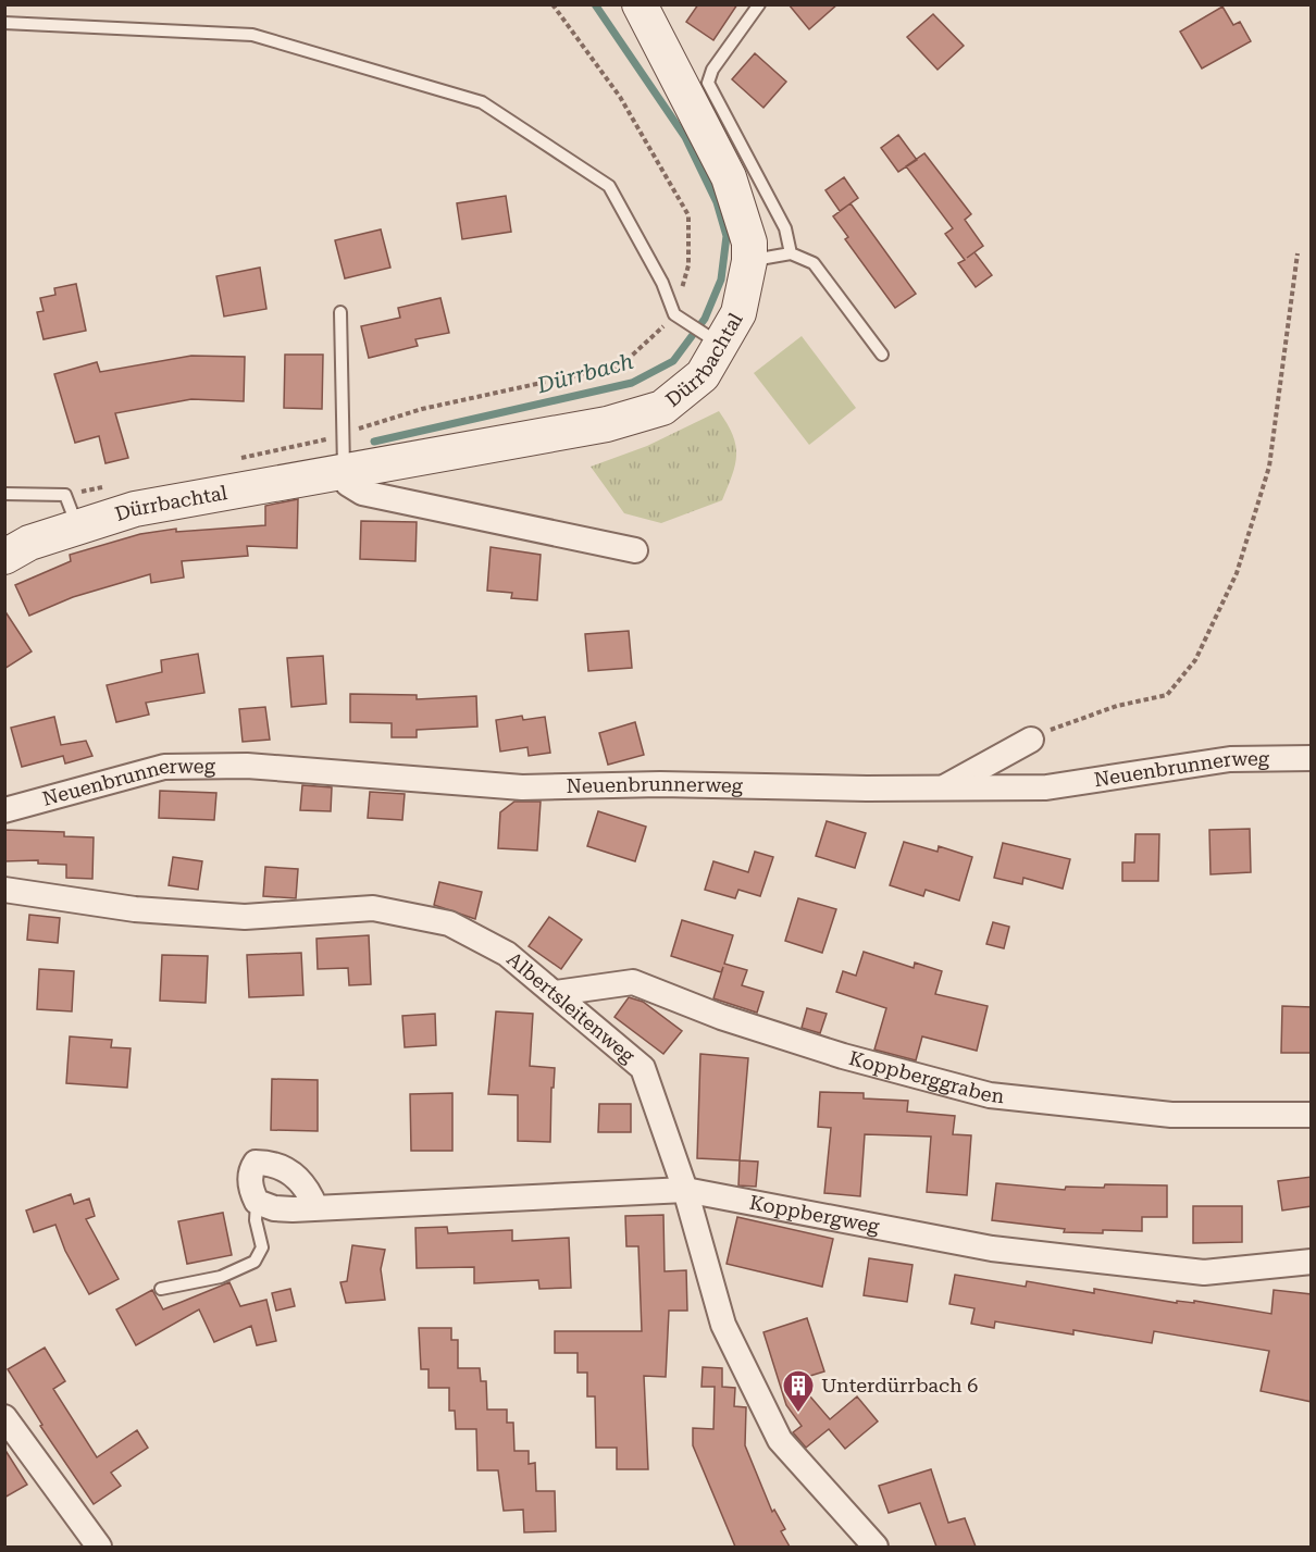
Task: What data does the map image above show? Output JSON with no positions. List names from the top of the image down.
{
  "streets": {
    "street": [
      "Dürrbachtal",
      "Neuenbrunnerweg",
      "Albertsleitenweg",
      "Koppberggraben",
      "Koppbergweg"
    ]
  },
  "crossings": [
    ["Albertsleitenweg", "Koppberggraben"],
    ["Albertsleitenweg", "Koppbergweg"]
  ],
  "water": ["Dürrbach"],
  "places": {
    "building": ["Unterdürrbach 6"]
  }
}
